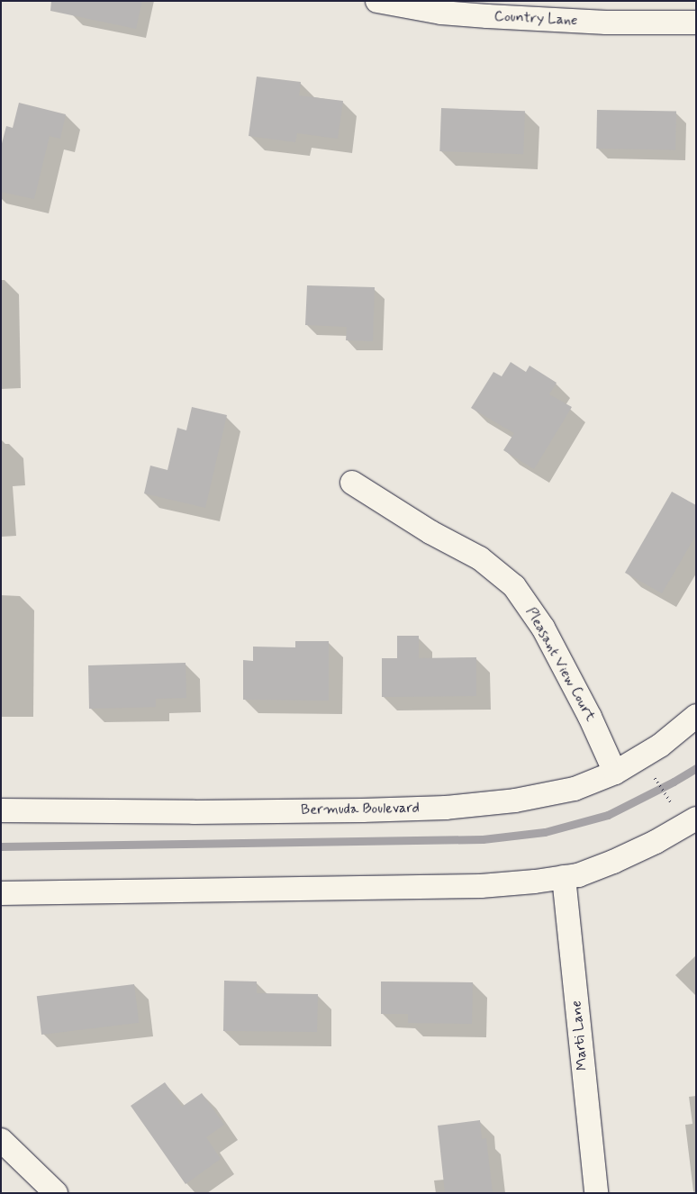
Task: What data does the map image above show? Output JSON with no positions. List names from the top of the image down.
{
  "streets": {
    "street": [
      "Country Lane",
      "Pleasant View Court",
      "Bermuda Boulevard",
      "Marti Lane"
    ]
  },
  "crossings": [
    ["Pleasant View Court", "Bermuda Boulevard"]
  ]
}
